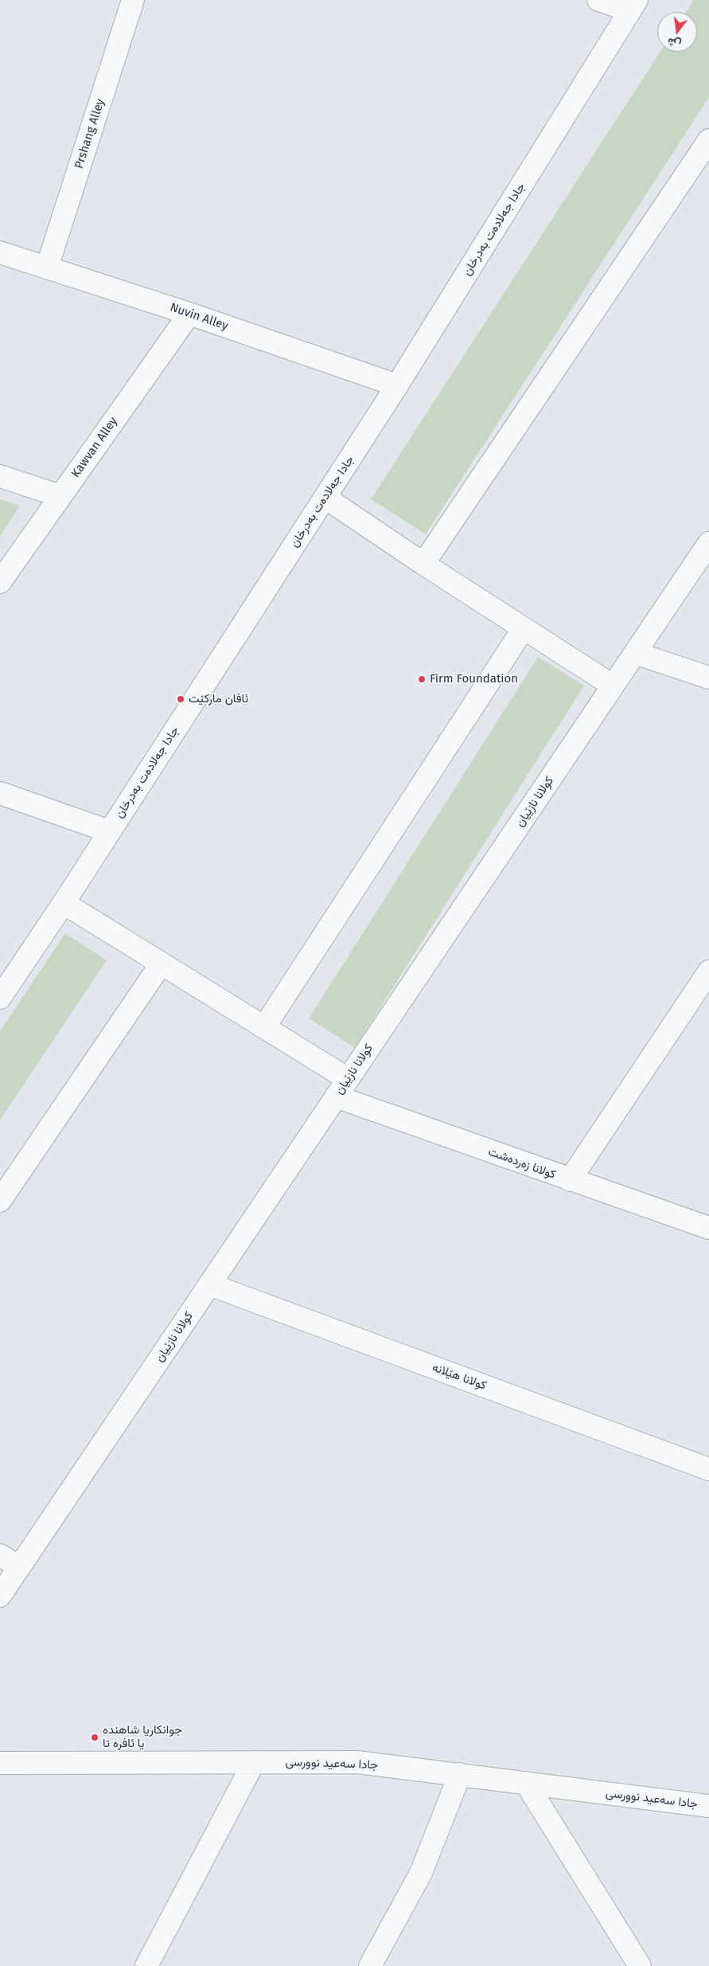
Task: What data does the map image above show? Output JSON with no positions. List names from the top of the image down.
{
  "streets": {
    "street": [
      "Prshang Alley",
      "جادا جەلادەت بەدرخان",
      "Nuvin Alley",
      "Kawvan Alley",
      "کولانا نازێیان",
      "کولانا زەردەشت",
      "کولانا هێلانە",
      "جادا سەعید نوورسی"
    ]
  },
  "crossings": [
    ["Prshang Alley", "Nuvin Alley"],
    ["جادا جەلادەت بەدرخان", "Nuvin Alley"],
    ["جادا جەلادەت بەدرخان", "کولانا زەردەشت"],
    ["Nuvin Alley", "Kawvan Alley"],
    ["کولانا نازێیان", "کولانا زەردەشت"],
    ["کولانا نازێیان", "کولانا هێلانە"]
  ],
  "places": ["Firm Foundation", "ئافان مارکێت", "جوانكاريا شاهنده يا ئافره تا"],
  "north": "bottom"
}
